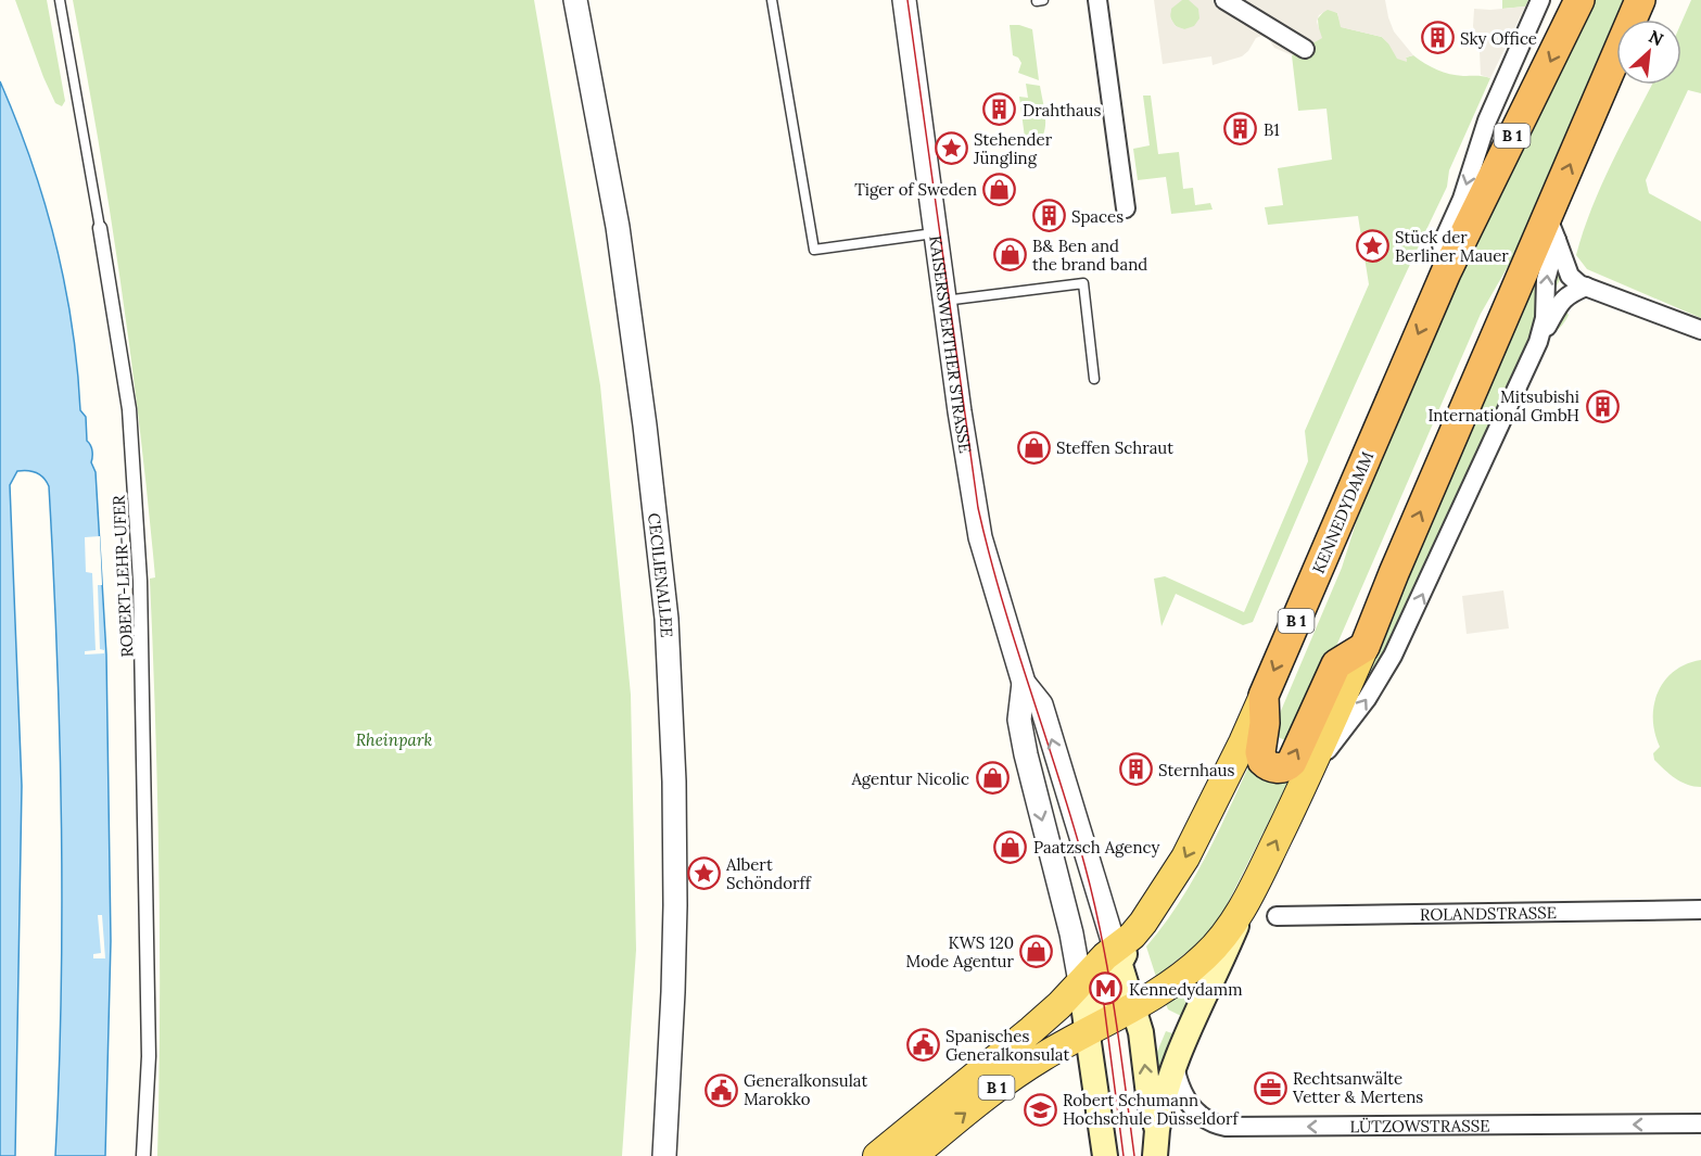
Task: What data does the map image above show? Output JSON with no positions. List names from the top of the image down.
{
  "streets": {
    "highway": ["B 1", "KENNEDYDAMM"],
    "main road": ["KAISERSWERTHER STRASSE"],
    "street": [
      "CECILIENALLEE",
      "ROBERT-LEHR-UFER",
      "ROLANDSTRASSE",
      "LÜTZOWSTRASSE"
    ]
  },
  "crossings": [
    ["B 1", "KAISERSWERTHER STRASSE"],
    ["B 1", "KENNEDYDAMM"],
    ["B 1", "LÜTZOWSTRASSE"],
    ["KAISERSWERTHER STRASSE", "KENNEDYDAMM"]
  ],
  "one_way": ["LÜTZOWSTRASSE"],
  "parks": ["Rheinpark"],
  "places": {
    "building": [
      "Sky Office",
      "Drahthaus",
      "B1",
      "Spaces",
      "Mitsubishi International GmbH",
      "Sternhaus"
    ],
    "place": ["Stehender Jüngling", "Stück der Berliner Mauer", "Albert Schöndorff"],
    "shop": [
      "Tiger of Sweden",
      "B& Ben and the brand band",
      "Steffen Schraut",
      "Agentur Nicolic",
      "Paatzsch Agency",
      "KWS 120 Mode Agentur"
    ],
    "metro station": ["Kennedydamm"],
    "public building": ["Spanisches Generalkonsulat", "Generalkonsulat Marokko"],
    "office": ["Rechtsanwälte Vetter & Mertens"],
    "school or university": ["Robert Schumann Hochschule Düsseldorf"]
  },
  "north": "top right"
}
